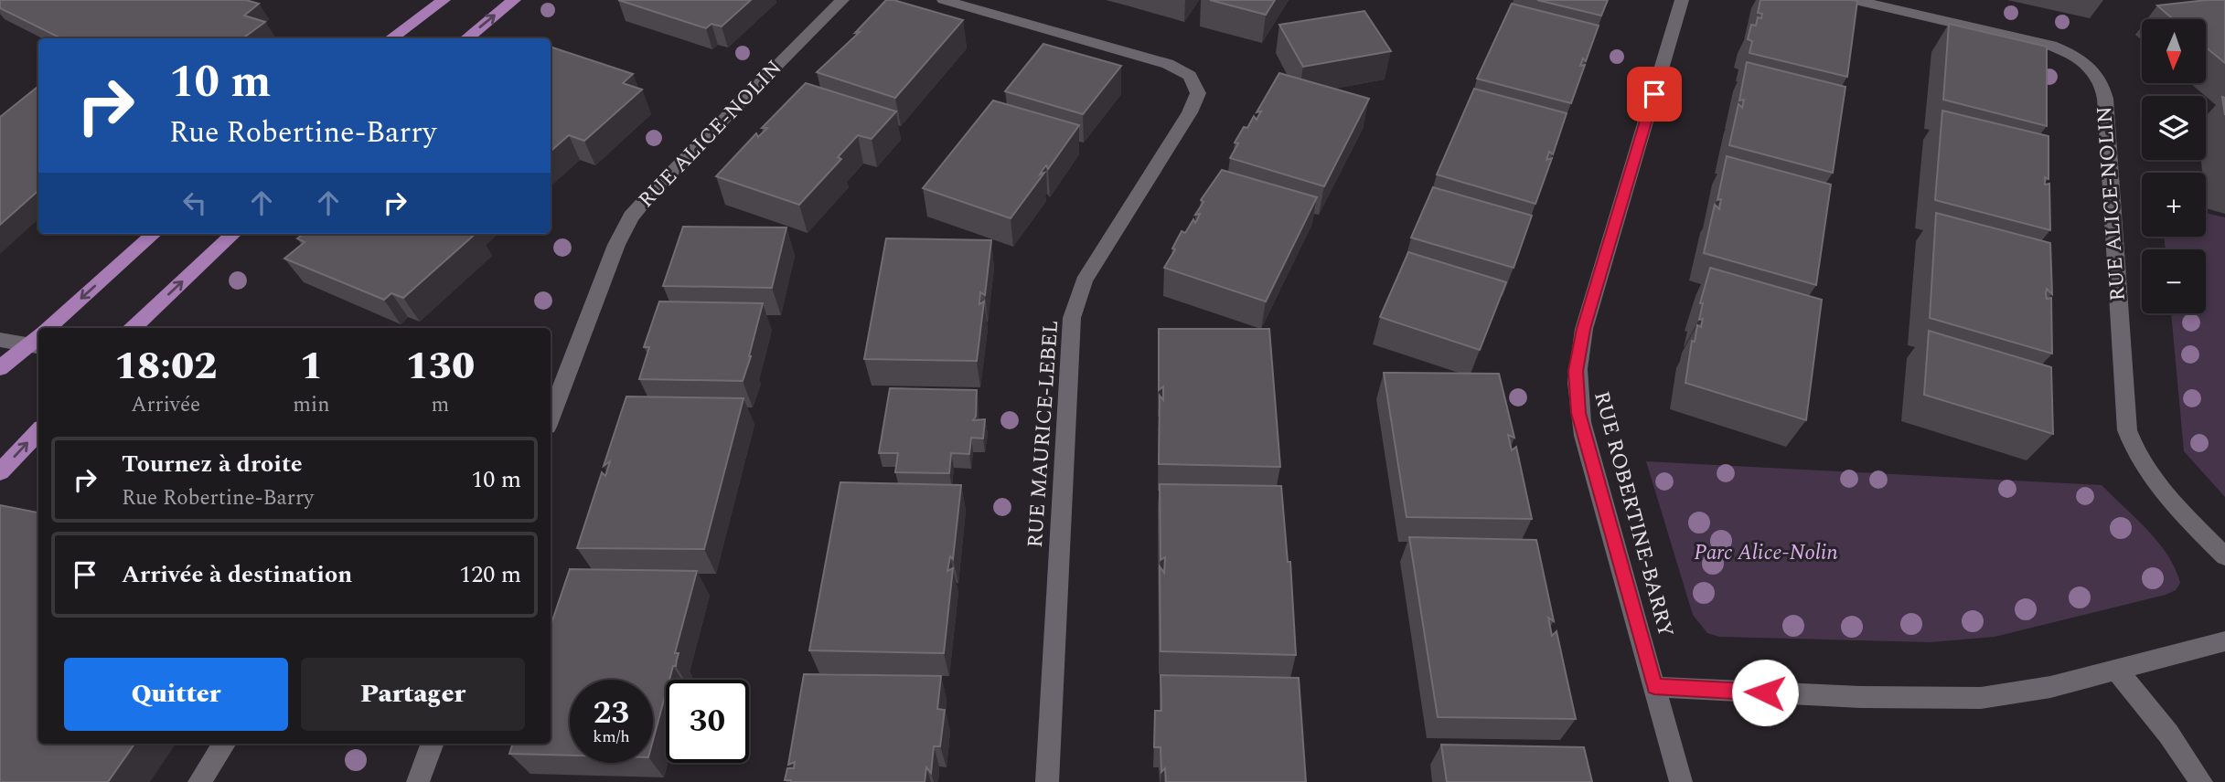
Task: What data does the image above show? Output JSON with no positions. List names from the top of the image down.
{
  "streets": {
    "street": ["RUE ALICE-NOLIN", "RUE MAURICE-LEBEL", "RUE ROBERTINE-BARRY"]
  },
  "parks": ["Parc Alice-Nolin"],
  "north": "bottom",
  "page": {
    "map_buttons": ["+", "−"],
    "turn": ["10 m", "Rue Robertine-Barry"],
    "eta": [
      "18:02",
      "Arrivée",
      "1",
      "min",
      "130",
      "m"
    ],
    "list": [
      {
        "name": "Tournez à droite",
        "note": "Rue Robertine-Barry",
        "value": "10 m"
      },
      {
        "name": "Arrivée à destination",
        "value": "120 m"
      }
    ],
    "buttons": ["Quitter", "Partager"],
    "speed": "23 km/h",
    "limit": "30"
  }
}
